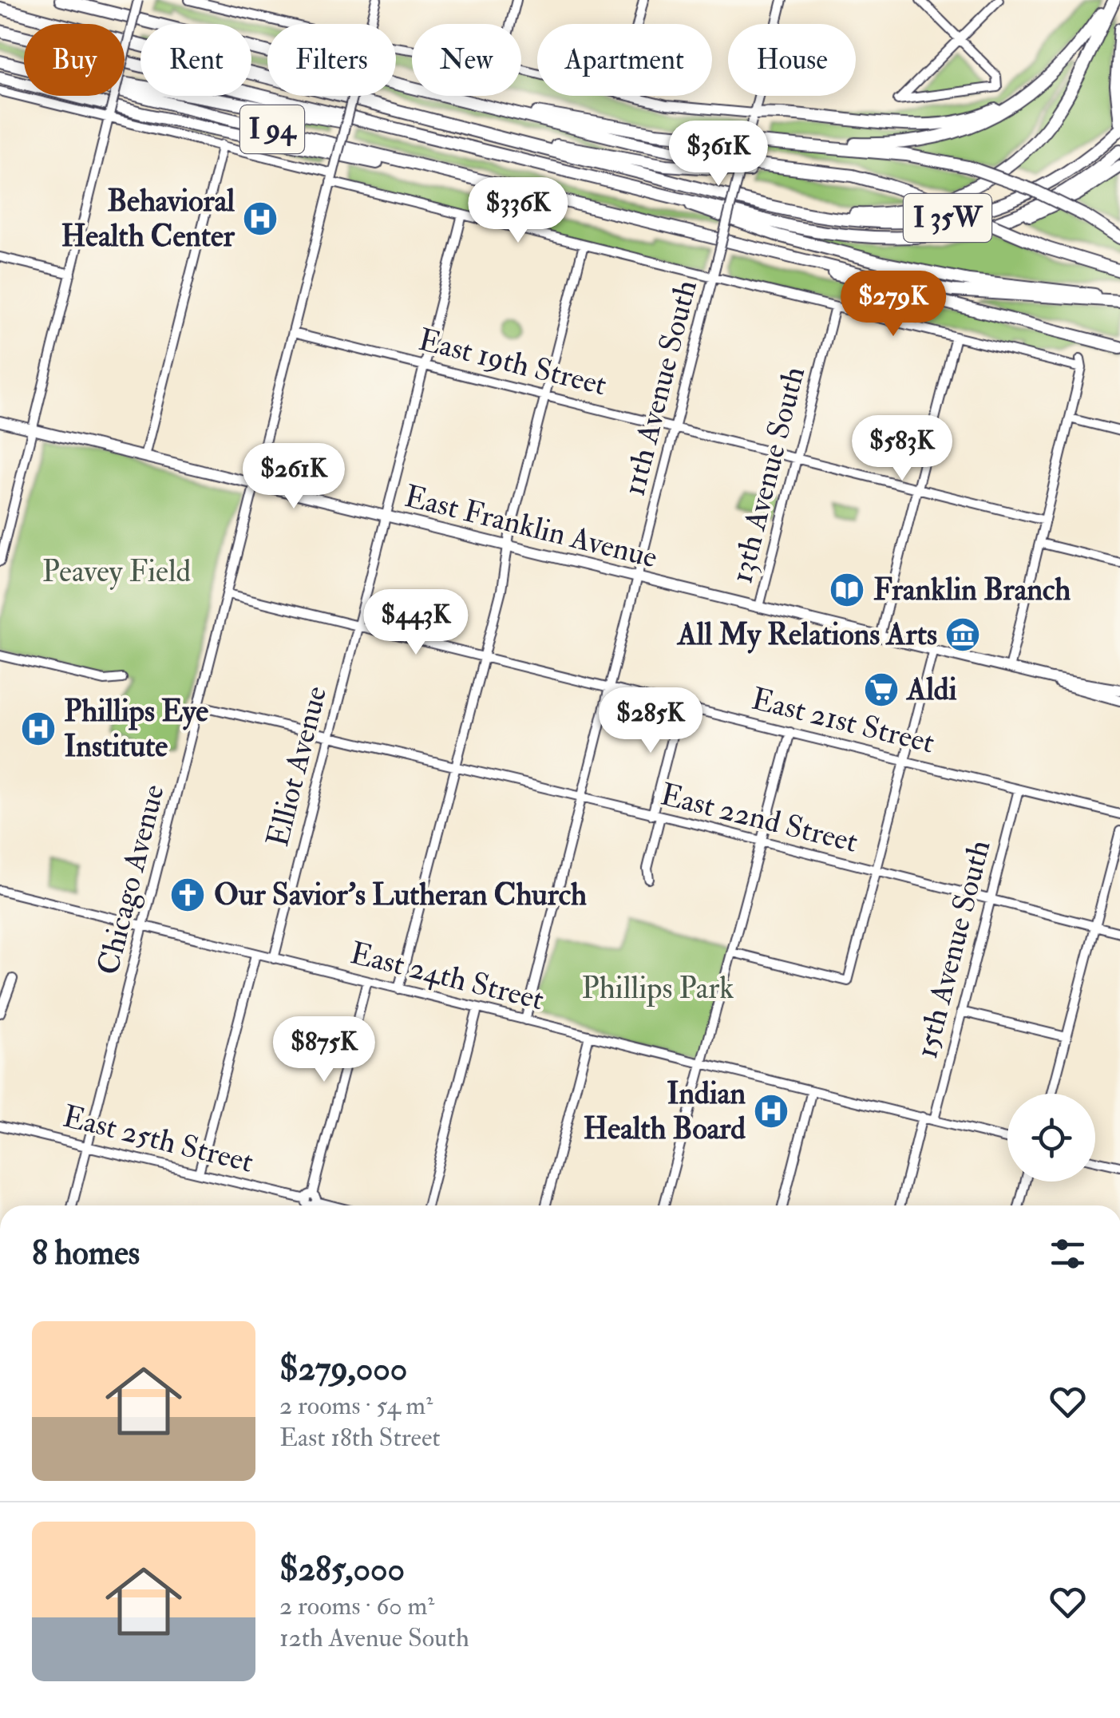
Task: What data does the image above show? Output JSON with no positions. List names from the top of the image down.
{
  "streets": {
    "highway": ["I 94", "I 35W"],
    "main road": ["East Franklin Avenue"],
    "street": [
      "East 19th Street",
      "11th Avenue South",
      "13th Avenue South",
      "East 21st Street",
      "Elliot Avenue",
      "East 22nd Street",
      "Chicago Avenue",
      "15th Avenue South",
      "East 24th Street",
      "East 25th Street"
    ]
  },
  "crossings": [
    ["East 19th Street", "11th Avenue South"],
    ["East 19th Street", "13th Avenue South"],
    ["East 19th Street", "Elliot Avenue"],
    ["East 19th Street", "Chicago Avenue"],
    ["11th Avenue South", "East Franklin Avenue"],
    ["11th Avenue South", "East 21st Street"],
    ["11th Avenue South", "East 22nd Street"],
    ["11th Avenue South", "East 24th Street"],
    ["13th Avenue South", "East Franklin Avenue"],
    ["East Franklin Avenue", "Elliot Avenue"],
    ["East Franklin Avenue", "Chicago Avenue"],
    ["East 21st Street", "Elliot Avenue"],
    ["East 21st Street", "Chicago Avenue"],
    ["East 21st Street", "15th Avenue South"],
    ["Elliot Avenue", "East 22nd Street"],
    ["Elliot Avenue", "East 24th Street"],
    ["East 22nd Street", "Chicago Avenue"],
    ["East 22nd Street", "15th Avenue South"],
    ["Chicago Avenue", "East 24th Street"],
    ["Chicago Avenue", "East 25th Street"],
    ["15th Avenue South", "East 24th Street"]
  ],
  "parks": ["Peavey Field", "Phillips Park"],
  "places": {
    "hospital": ["Behavioral Health Center", "Phillips Eye Institute", "Indian Health Board"],
    "library": ["Franklin Branch"],
    "museum": ["All My Relations Arts"],
    "supermarket": ["Aldi"],
    "church": ["Our Savior's Lutheran Church"]
  },
  "page": {
    "chip": [
      "Buy",
      "Rent",
      "Filters",
      "New",
      "Apartment",
      "House"
    ],
    "price": [
      "$361K",
      "$336K",
      "$279K",
      "$583K",
      "$261K",
      "$443K",
      "$285K",
      "$875K"
    ],
    "heading": "8 homes",
    "list": [
      {
        "name": "$279,000",
        "note": "2 rooms · 54 m² · East 18th Street"
      },
      {
        "name": "$285,000",
        "note": "2 rooms · 60 m² · 12th Avenue South"
      }
    ]
  }
}
